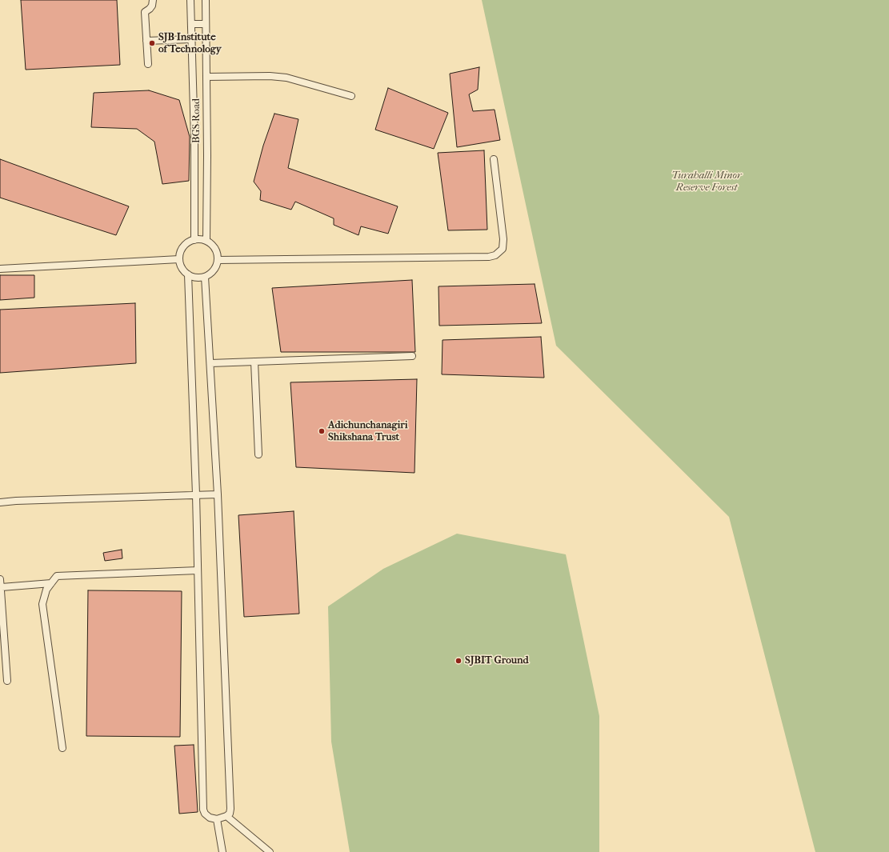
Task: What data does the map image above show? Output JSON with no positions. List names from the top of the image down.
{
  "streets": {
    "lane": ["BGS Road"]
  },
  "parks": ["Turahalli Minor Reserve Forest"],
  "places": ["SJB Institute of Technology", "Adichunchanagiri Shikshana Trust", "SJBIT Ground"]
}
